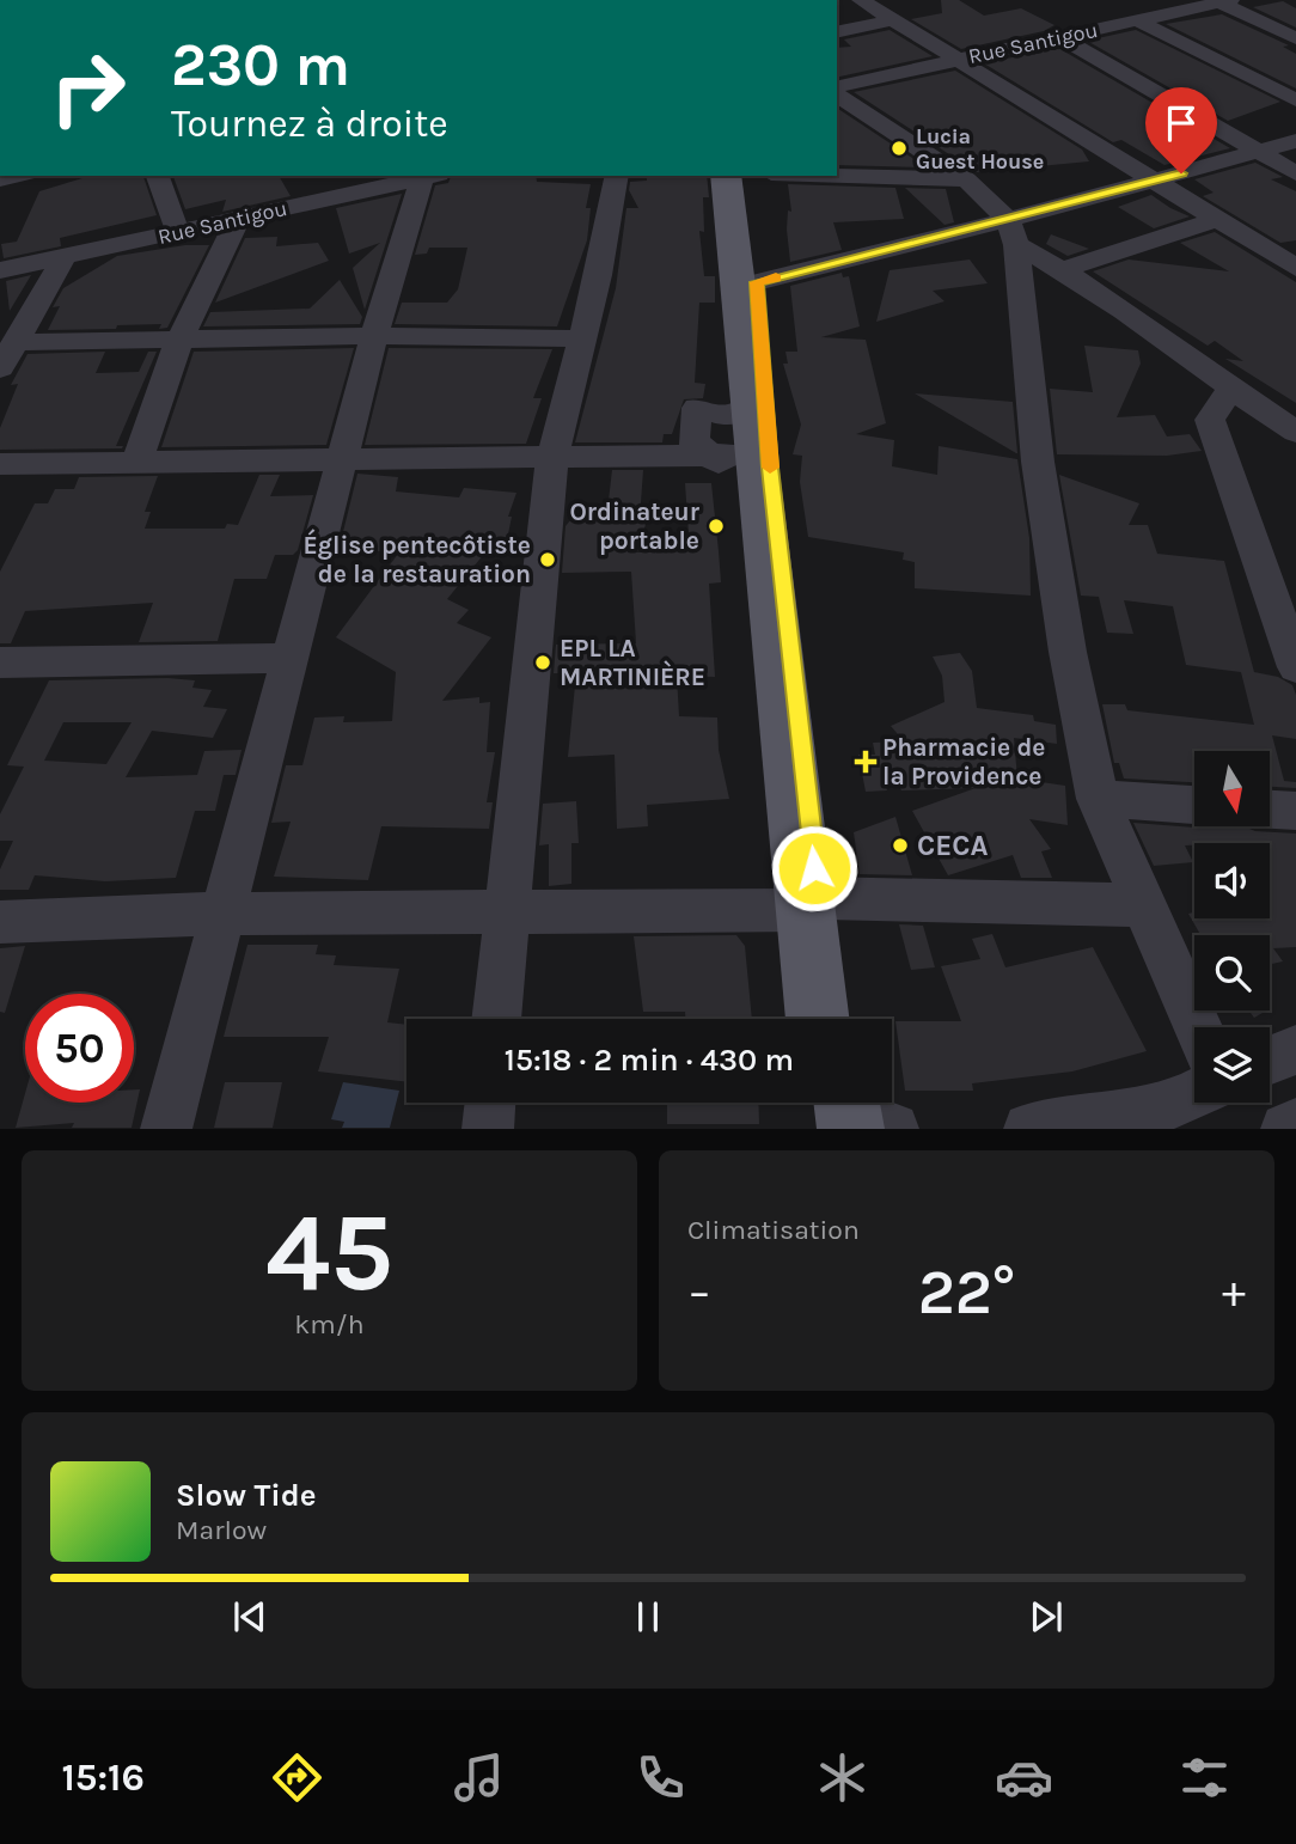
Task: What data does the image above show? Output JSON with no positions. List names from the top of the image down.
{
  "streets": {
    "street": ["Rue Santigou"]
  },
  "places": {
    "other": [
      "Lucia Guest House",
      "Ordinateur portable",
      "Église pentecôtiste de la restauration",
      "EPL LA MARTINIÈRE",
      "CECA"
    ],
    "health": ["Pharmacie de la Providence"]
  },
  "north": "bottom",
  "page": {
    "turn": ["230 m", "Tournez à droite"],
    "limit": "50",
    "trip": "15:18 · 2 min · 430 m",
    "tile": [
      ["45", "km/h"],
      "Climatisation"
    ],
    "heat": ["−", "22°", "+"],
    "song": ["Slow Tide", "Marlow"],
    "tabs": "15:16"
  }
}
